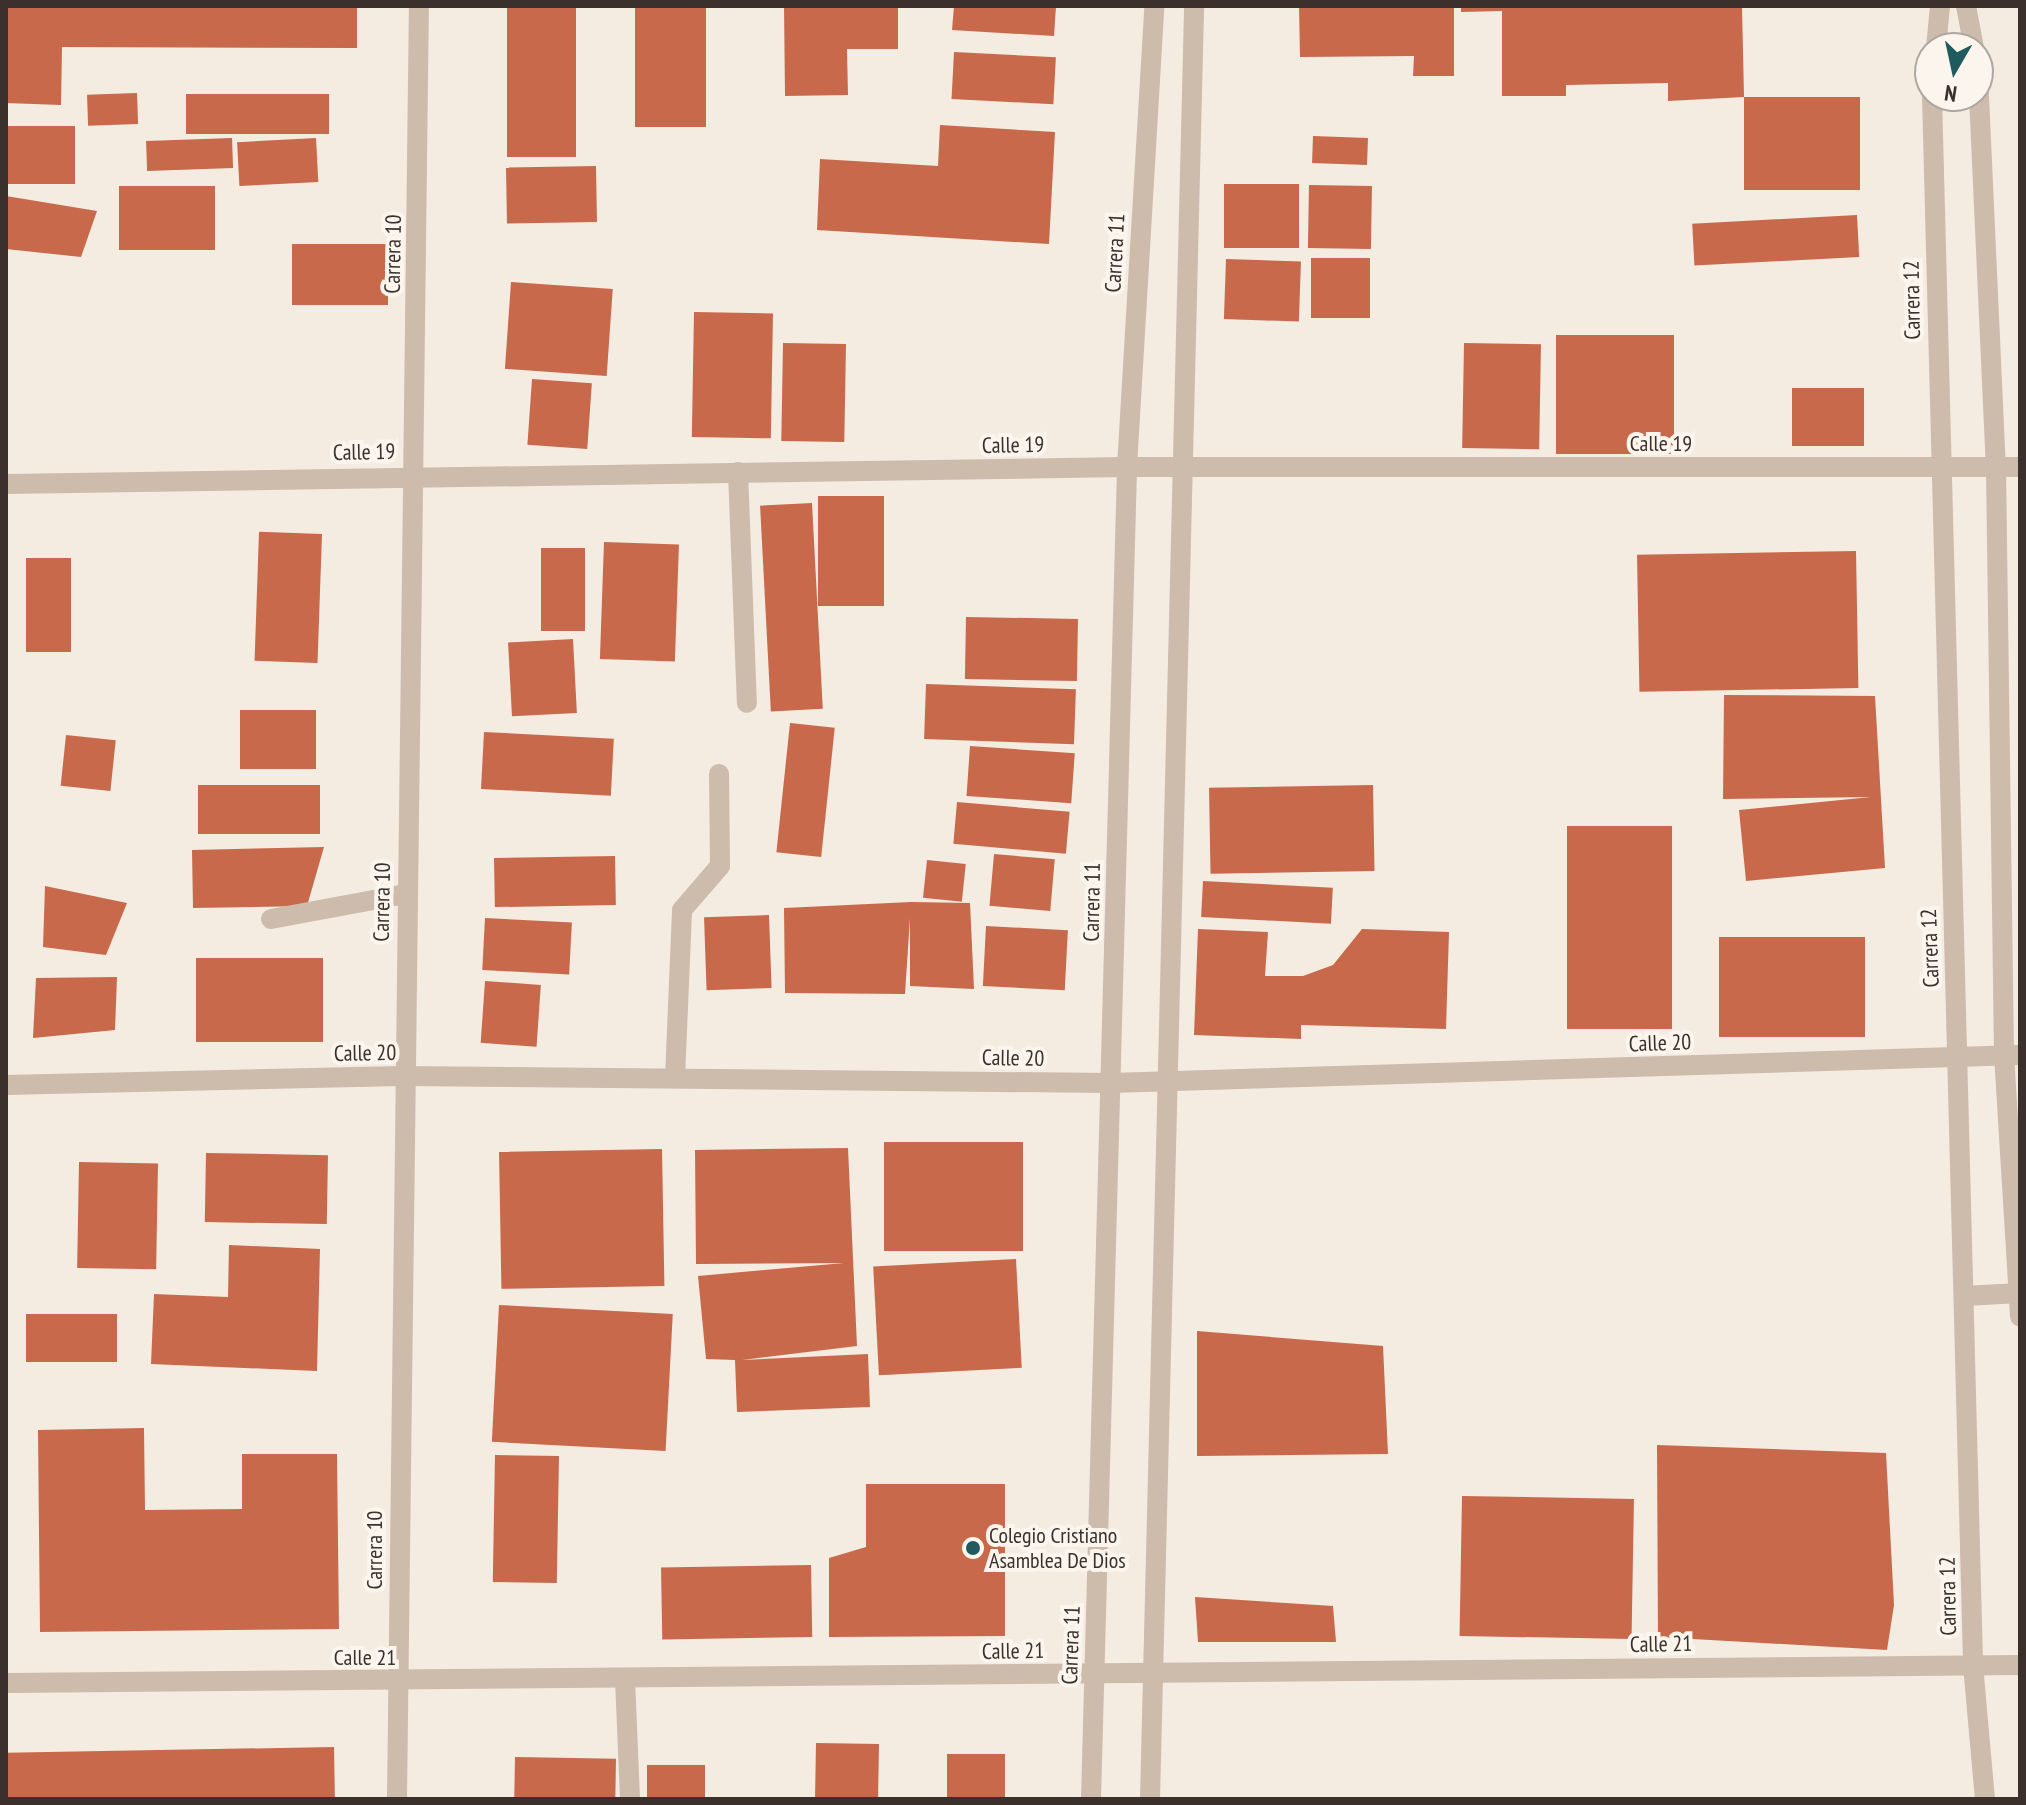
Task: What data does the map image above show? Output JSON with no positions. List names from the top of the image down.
{
  "streets": {
    "street": [
      "Carrera 11",
      "Carrera 10",
      "Carrera 12",
      "Calle 19",
      "Calle 20",
      "Calle 21"
    ]
  },
  "crossings": [
    ["Carrera 11", "Calle 19"],
    ["Carrera 11", "Calle 20"],
    ["Carrera 11", "Calle 21"],
    ["Carrera 10", "Calle 19"],
    ["Carrera 10", "Calle 20"],
    ["Carrera 10", "Calle 21"],
    ["Carrera 12", "Calle 19"],
    ["Carrera 12", "Calle 20"],
    ["Carrera 12", "Calle 21"]
  ],
  "places": ["Colegio Cristiano Asamblea De Dios"],
  "north": "bottom"
}
